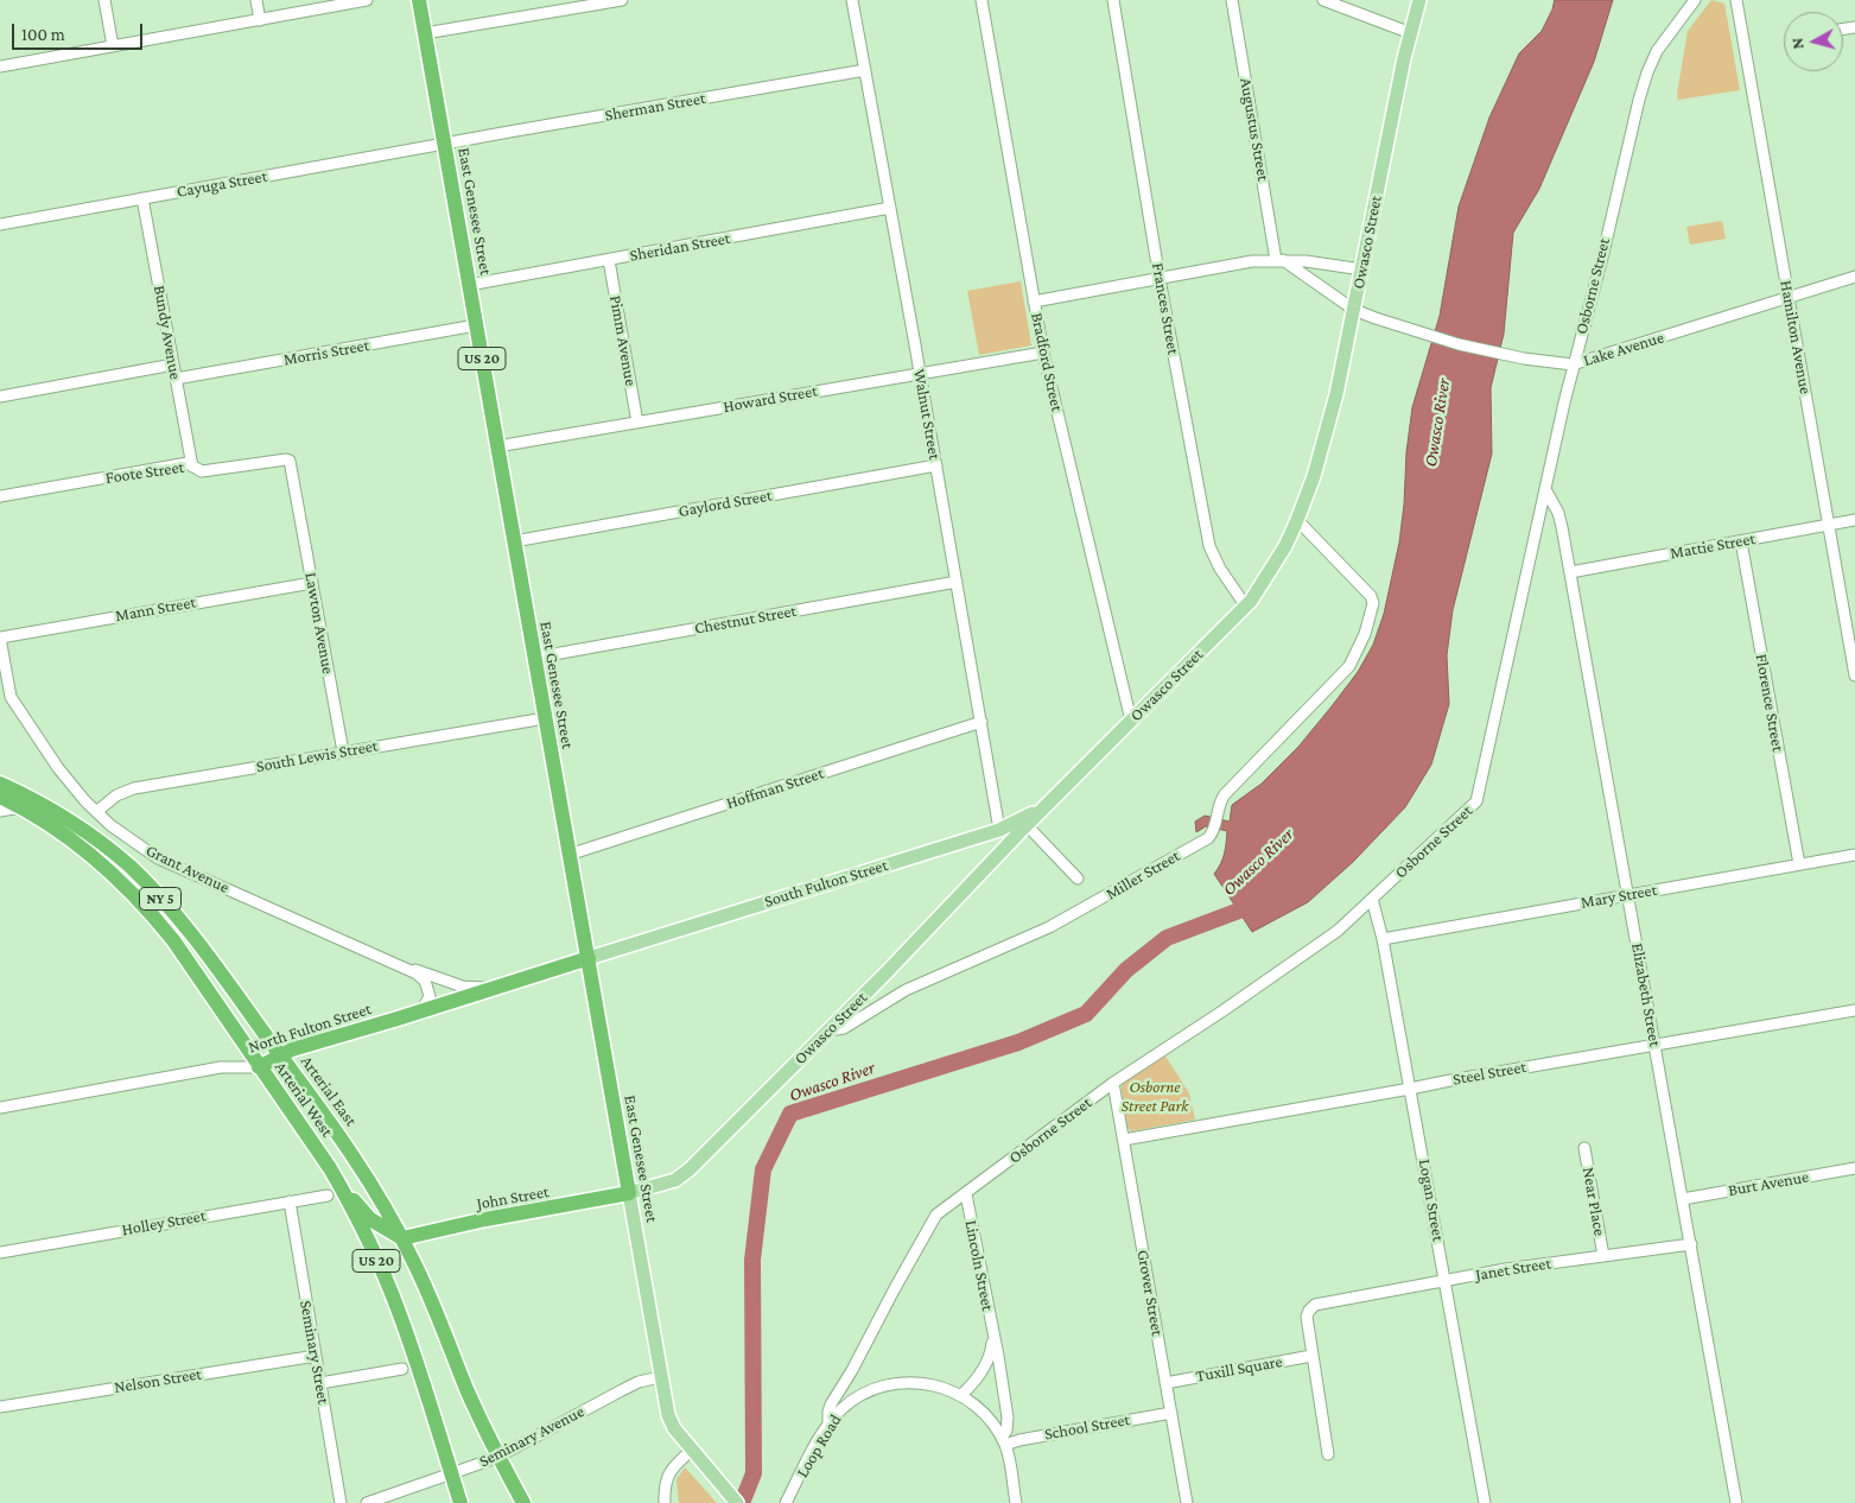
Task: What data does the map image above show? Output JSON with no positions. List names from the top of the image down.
{
  "streets": {
    "highway": [
      "East Genesee Street",
      "US 20",
      "NY 5",
      "North Fulton Street",
      "Arterial East",
      "Arterial West",
      "John Street"
    ],
    "main road": ["Owasco Street", "South Fulton Street"],
    "street": [
      "Sherman Street",
      "Augustus Street",
      "Cayuga Street",
      "Sheridan Street",
      "Osborne Street",
      "Frances Street",
      "Bundy Avenue",
      "Hamilton Avenue",
      "Pimm Avenue",
      "Lake Avenue",
      "Morris Street",
      "Bradford Street",
      "Howard Street",
      "Walnut Street",
      "Foote Street",
      "Gaylord Street",
      "Mattie Street",
      "Mann Street",
      "Chestnut Street",
      "Lawton Avenue",
      "Florence Street",
      "South Lewis Street",
      "Hoffman Street",
      "Grant Avenue",
      "Miller Street",
      "Mary Street",
      "Elizabeth Street",
      "Steel Street",
      "Burt Avenue",
      "Logan Street",
      "Near Place",
      "Holley Street",
      "Lincoln Street",
      "Janet Street",
      "Grover Street",
      "Seminary Street",
      "Tuxill Square",
      "Nelson Street",
      "School Street",
      "Seminary Avenue",
      "Loop Road"
    ]
  },
  "crossings": [
    ["Sherman Street", "Cayuga Street"],
    ["Sherman Street", "East Genesee Street"],
    ["Sherman Street", "Walnut Street"],
    ["Augustus Street", "Lake Avenue"],
    ["Cayuga Street", "East Genesee Street"],
    ["Cayuga Street", "Bundy Avenue"],
    ["East Genesee Street", "Owasco Street"],
    ["East Genesee Street", "Sheridan Street"],
    ["East Genesee Street", "Morris Street"],
    ["East Genesee Street", "Howard Street"],
    ["East Genesee Street", "Gaylord Street"],
    ["East Genesee Street", "Chestnut Street"],
    ["East Genesee Street", "South Lewis Street"],
    ["East Genesee Street", "Hoffman Street"],
    ["East Genesee Street", "South Fulton Street"],
    ["East Genesee Street", "North Fulton Street"],
    ["East Genesee Street", "John Street"],
    ["East Genesee Street", "Seminary Avenue"],
    ["Owasco Street", "Frances Street"],
    ["Owasco Street", "Lake Avenue"],
    ["Owasco Street", "Bradford Street"],
    ["Owasco Street", "Miller Street"],
    ["Owasco Street", "South Fulton Street"],
    ["Owasco Street", "John Street"],
    ["Sheridan Street", "Pimm Avenue"],
    ["Sheridan Street", "Walnut Street"],
    ["Osborne Street", "Lake Avenue"],
    ["Osborne Street", "Elizabeth Street"],
    ["Osborne Street", "Logan Street"],
    ["Osborne Street", "Lincoln Street"],
    ["Osborne Street", "Grover Street"],
    ["Osborne Street", "Loop Road"],
    ["Bundy Avenue", "Morris Street"],
    ["Bundy Avenue", "Foote Street"],
    ["Hamilton Avenue", "Lake Avenue"],
    ["Hamilton Avenue", "Mattie Street"],
    ["Pimm Avenue", "Howard Street"],
    ["Bradford Street", "Howard Street"],
    ["Howard Street", "Walnut Street"],
    ["Walnut Street", "Gaylord Street"],
    ["Walnut Street", "Chestnut Street"],
    ["Walnut Street", "Hoffman Street"],
    ["Walnut Street", "South Fulton Street"],
    ["Foote Street", "Lawton Avenue"],
    ["Mattie Street", "Florence Street"],
    ["Mattie Street", "Elizabeth Street"],
    ["Mann Street", "Lawton Avenue"],
    ["Mann Street", "Grant Avenue"],
    ["Lawton Avenue", "South Lewis Street"],
    ["Florence Street", "Mary Street"],
    ["South Lewis Street", "Grant Avenue"],
    ["South Fulton Street", "North Fulton Street"],
    ["Mary Street", "Elizabeth Street"],
    ["Mary Street", "Logan Street"],
    ["Elizabeth Street", "Steel Street"],
    ["Elizabeth Street", "Burt Avenue"],
    ["Elizabeth Street", "Janet Street"],
    ["North Fulton Street", "Arterial East"],
    ["North Fulton Street", "Arterial West"],
    ["Steel Street", "Logan Street"],
    ["Steel Street", "Grover Street"],
    ["Arterial East", "John Street"],
    ["Arterial East", "Seminary Avenue"],
    ["Arterial West", "Seminary Avenue"],
    ["Logan Street", "Janet Street"],
    ["Near Place", "Janet Street"],
    ["Holley Street", "Seminary Street"],
    ["Lincoln Street", "School Street"],
    ["Lincoln Street", "Loop Road"],
    ["Janet Street", "Tuxill Square"],
    ["Grover Street", "Tuxill Square"],
    ["Grover Street", "School Street"],
    ["Seminary Street", "Nelson Street"]
  ],
  "water": ["Owasco River"],
  "parks": ["Osborne Street Park"],
  "scale_bar": "100 m",
  "north": "left"
}
